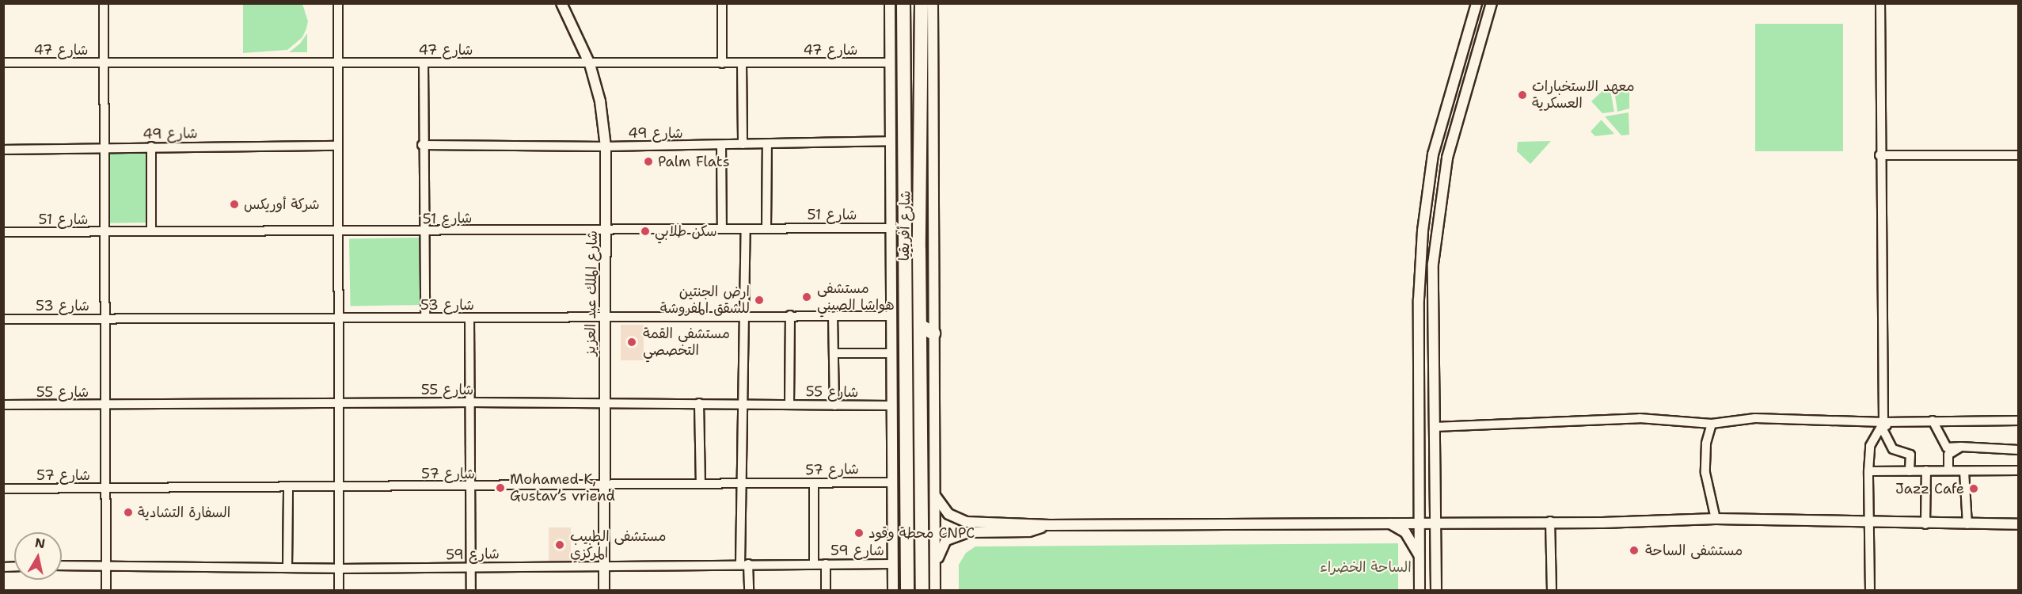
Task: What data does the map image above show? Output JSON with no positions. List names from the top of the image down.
{
  "streets": {
    "highway": ["شارع أفريقيا"],
    "street": [
      "شارع 47",
      "شارع 49",
      "شارع 51",
      "شارع الملك عبد العزيز",
      "شارع 53",
      "شارع 55",
      "شارع 57",
      "شارع 59"
    ]
  },
  "crossings": [
    ["شارع 47", "شارع أفريقيا"],
    ["شارع 47", "شارع الملك عبد العزيز"],
    ["شارع 49", "شارع أفريقيا"],
    ["شارع 49", "شارع الملك عبد العزيز"],
    ["شارع 51", "شارع أفريقيا"],
    ["شارع 51", "شارع الملك عبد العزيز"],
    ["شارع أفريقيا", "شارع 53"],
    ["شارع أفريقيا", "شارع 55"],
    ["شارع أفريقيا", "شارع 57"],
    ["شارع أفريقيا", "شارع 59"],
    ["شارع الملك عبد العزيز", "شارع 53"],
    ["شارع الملك عبد العزيز", "شارع 55"],
    ["شارع الملك عبد العزيز", "شارع 57"],
    ["شارع الملك عبد العزيز", "شارع 59"]
  ],
  "parks": ["الساحة الخضراء"],
  "places": [
    "معهد الاستخبارات العسكرية",
    "Palm Flats",
    "شركة أوريكس",
    "سكن طلابي",
    "مستشفى هواشا الصيني",
    "ارض الجنتين للشقق المفروشة",
    "مستشفى القمة التخصصي",
    "Mohamed K, Gustav’s vriend",
    "Jazz Cafe",
    "السفارة التشادية",
    "محطة وقود CNPC",
    "مستشفى الطبيب المركزي",
    "مستشفى الساحة"
  ],
  "north": "top"
}
